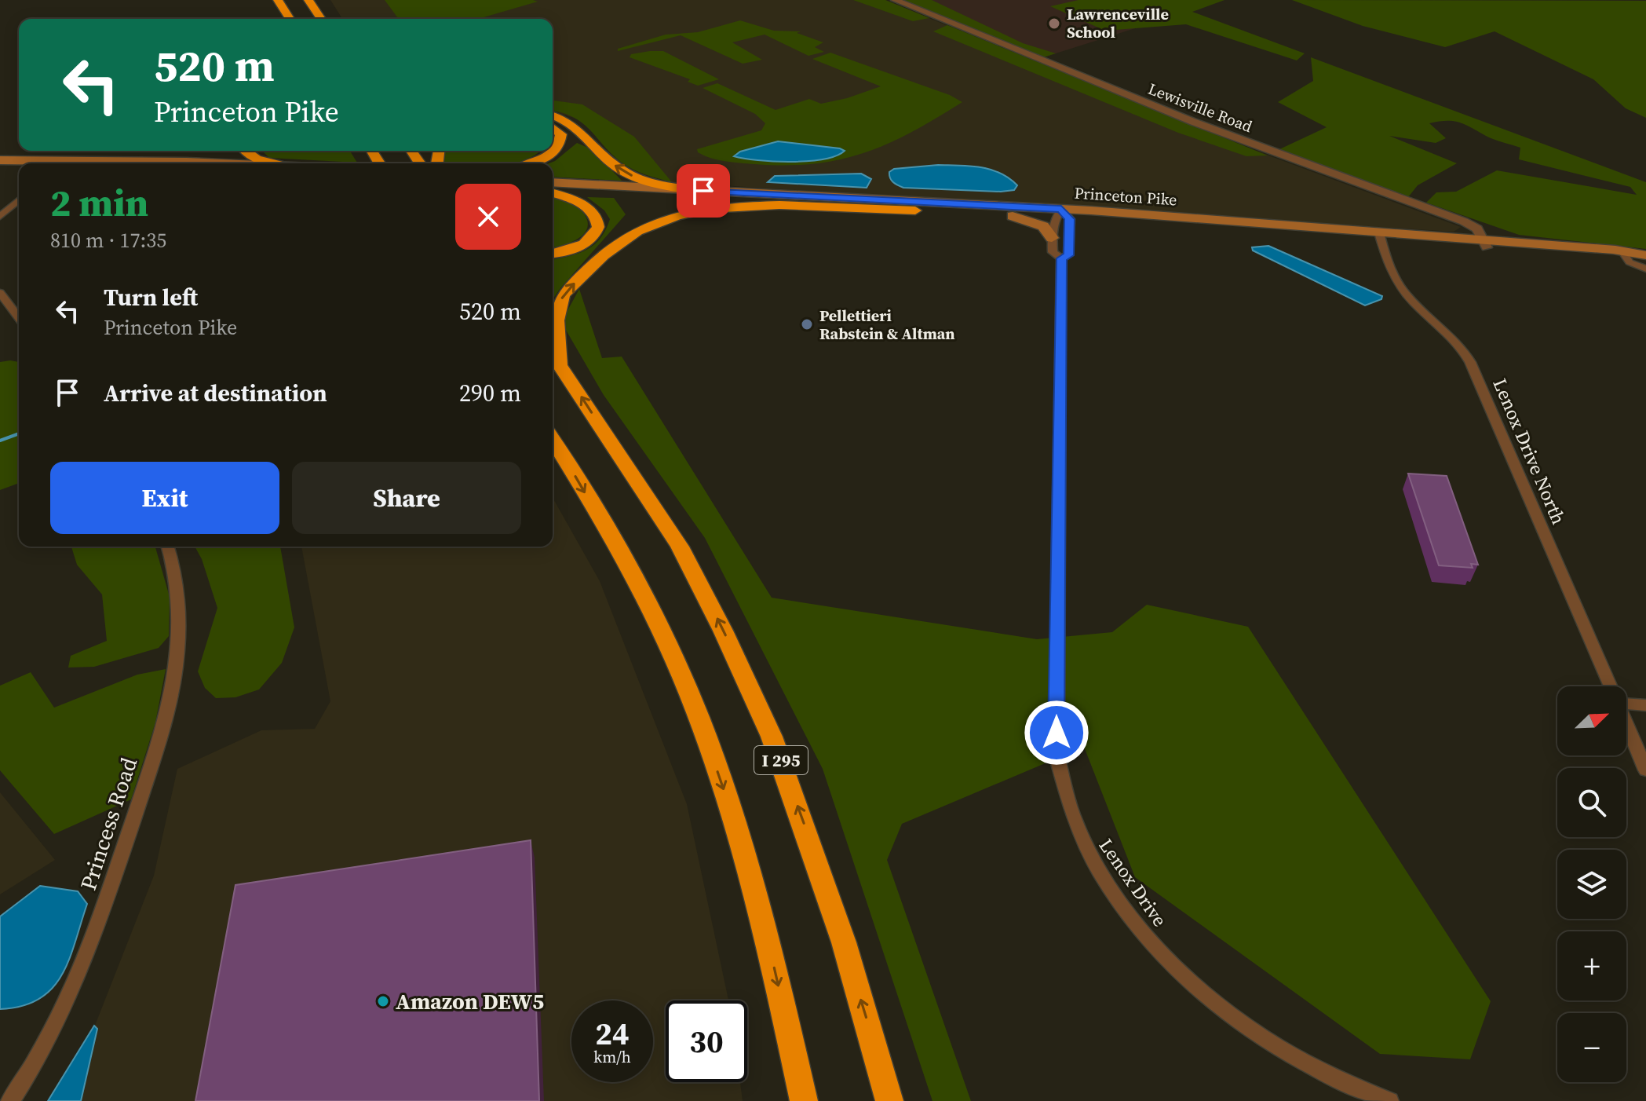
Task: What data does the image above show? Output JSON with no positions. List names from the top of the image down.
{
  "streets": {
    "highway": ["I 295"],
    "main road": ["Princeton Pike"],
    "street": [
      "Lewisville Road",
      "Lenox Drive North",
      "Princess Road",
      "Lenox Drive"
    ]
  },
  "crossings": [
    ["Lewisville Road", "Princeton Pike"],
    ["Princeton Pike", "Lenox Drive North"],
    ["Princeton Pike", "Lenox Drive"]
  ],
  "places": ["Lawrenceville School", "Pellettieri Rabstein & Altman", "Amazon DEW5"],
  "north": "top right",
  "page": {
    "turn": ["520 m", "Princeton Pike"],
    "heading": ["2 min", "810 m · 17:35"],
    "list": [
      {
        "name": "Turn left",
        "note": "Princeton Pike",
        "value": "520 m"
      },
      {
        "name": "Arrive at destination",
        "value": "290 m"
      }
    ],
    "buttons": ["Exit", "Share"],
    "map_buttons": ["+", "−"],
    "speed": "24 km/h",
    "limit": "30"
  }
}
